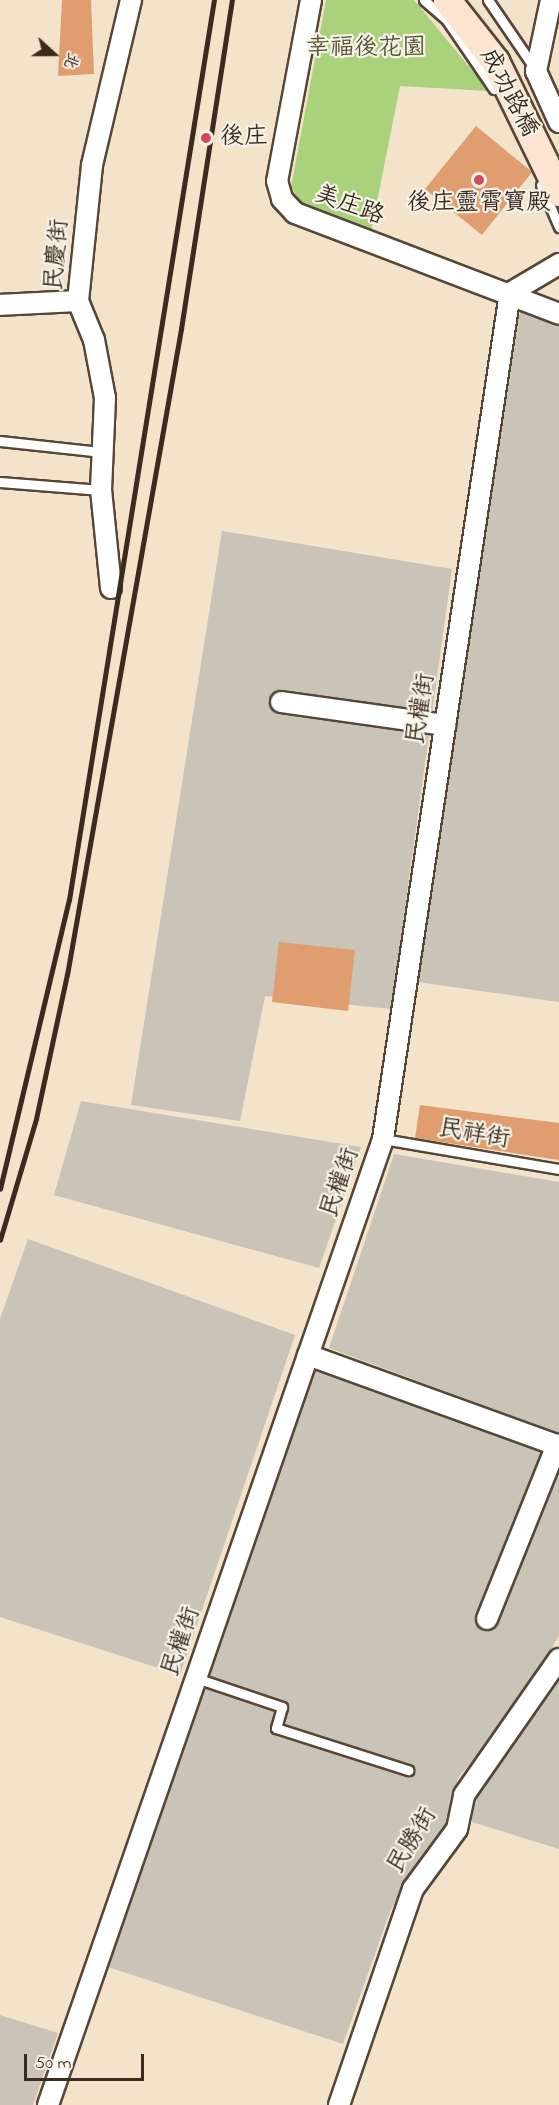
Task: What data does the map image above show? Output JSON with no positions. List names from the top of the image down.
{
  "streets": {
    "street": [
      "成功路橋",
      "美庄路",
      "民慶街",
      "民權街",
      "民勝街"
    ],
    "lane": ["民祥街"]
  },
  "crossings": [
    ["美庄路", "民權街"],
    ["民權街", "民祥街"]
  ],
  "parks": ["幸福後花園"],
  "places": ["後庄", "後庄靈霄寶殿"],
  "scale_bar": "50 m",
  "north": "right"
}
